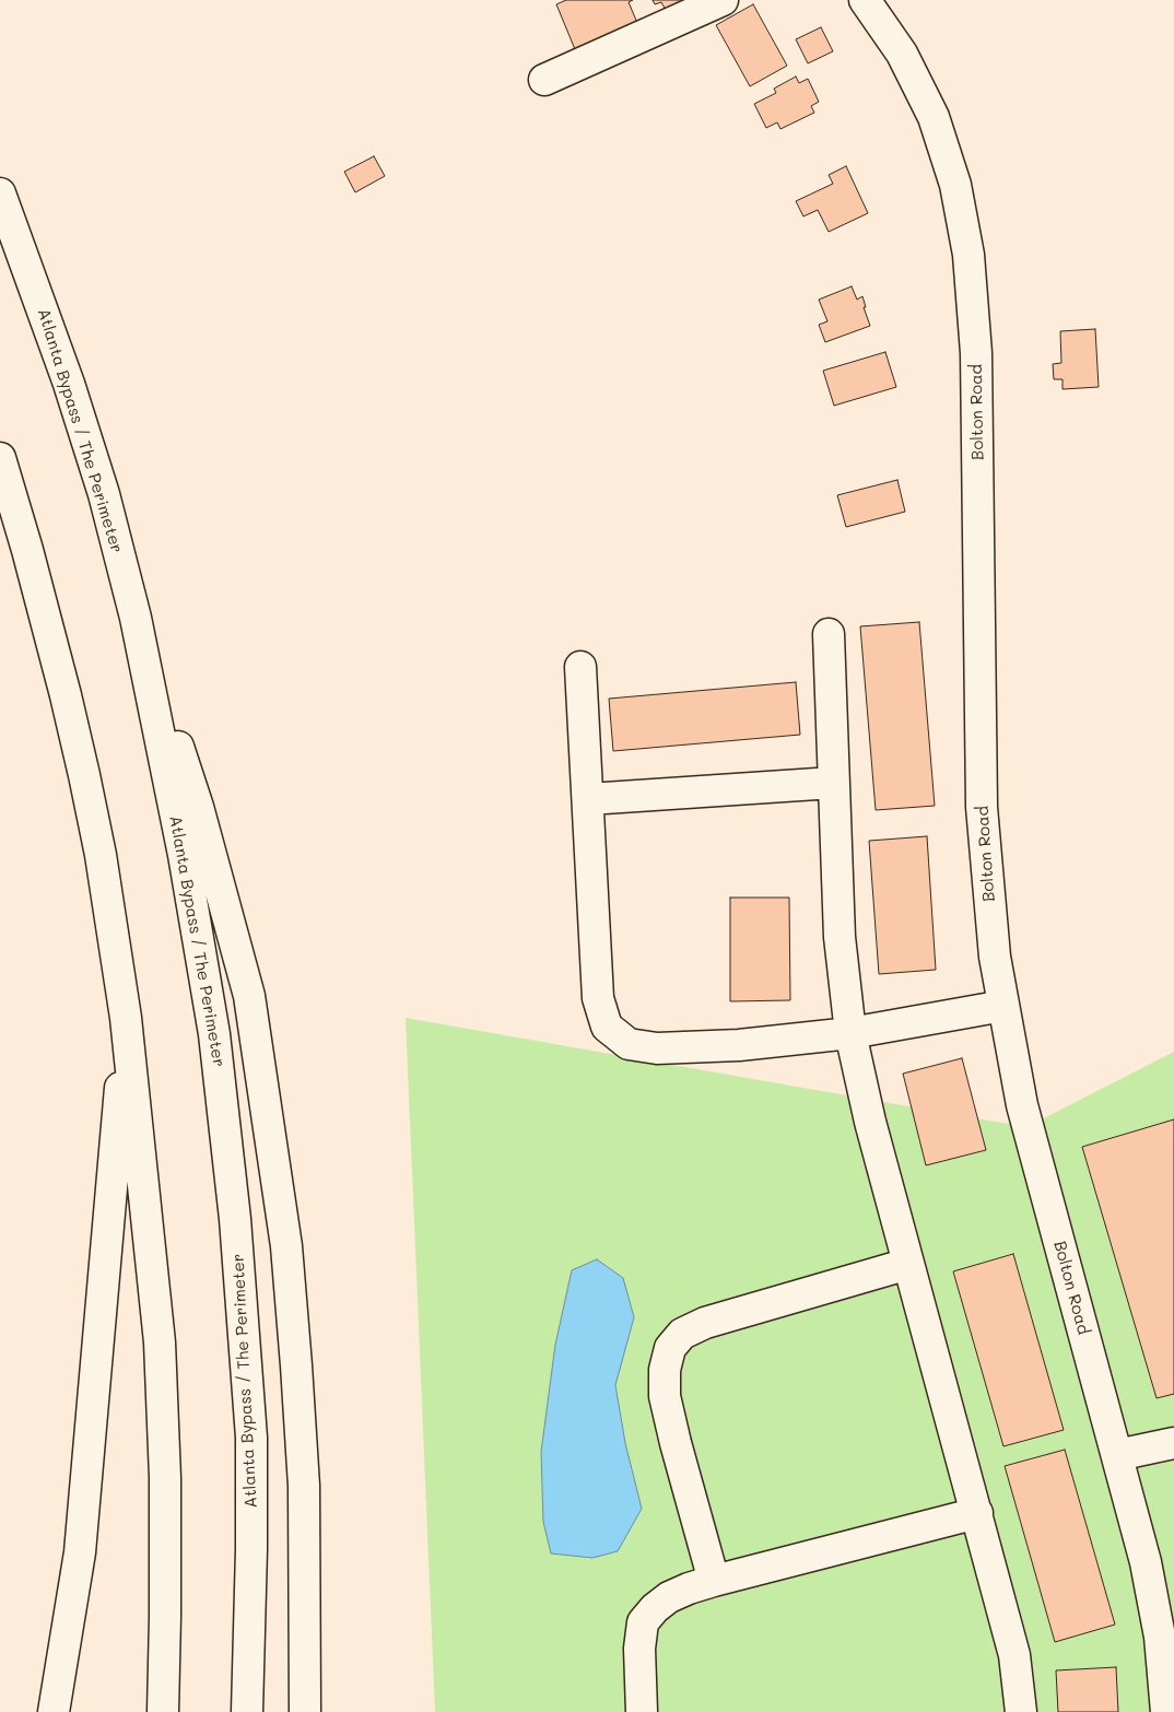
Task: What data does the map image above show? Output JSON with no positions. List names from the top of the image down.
{
  "streets": {
    "main road": ["Bolton Road", "Atlanta Bypass / The Perimeter"]
  }
}
